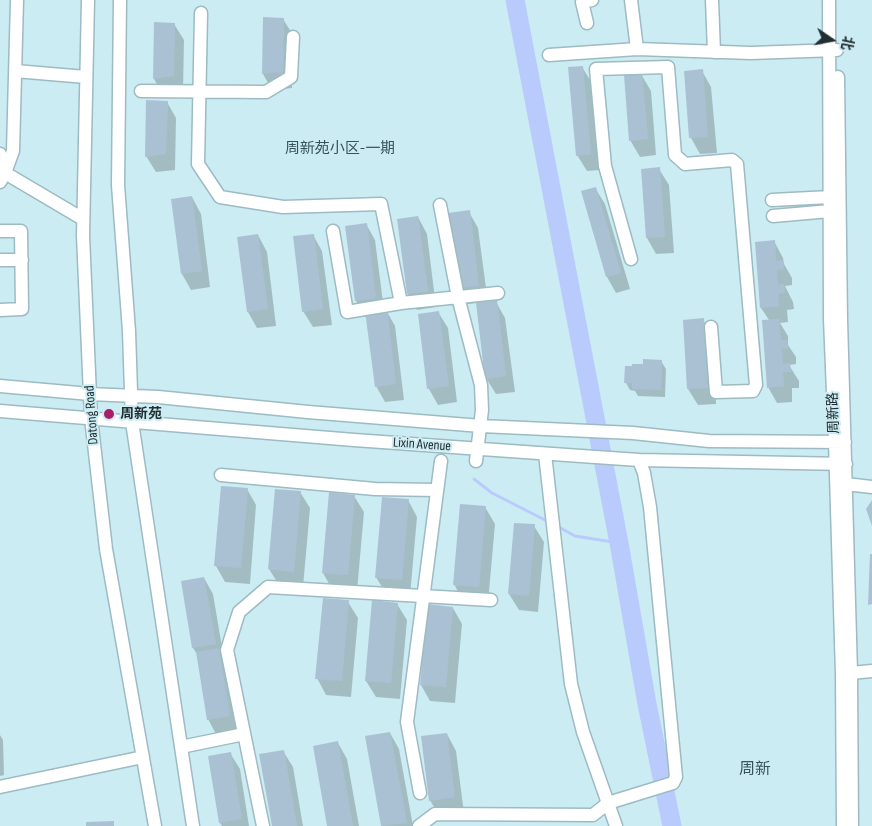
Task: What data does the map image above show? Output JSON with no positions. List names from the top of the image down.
{
  "streets": {
    "street": ["周新路", "Datong Road", "Lixin Avenue"]
  },
  "crossings": [
    ["周新路", "Lixin Avenue"],
    ["Datong Road", "Lixin Avenue"]
  ],
  "districts": ["周新苑小区-一期", "周新"],
  "places": ["周新苑"],
  "north": "right"
}
